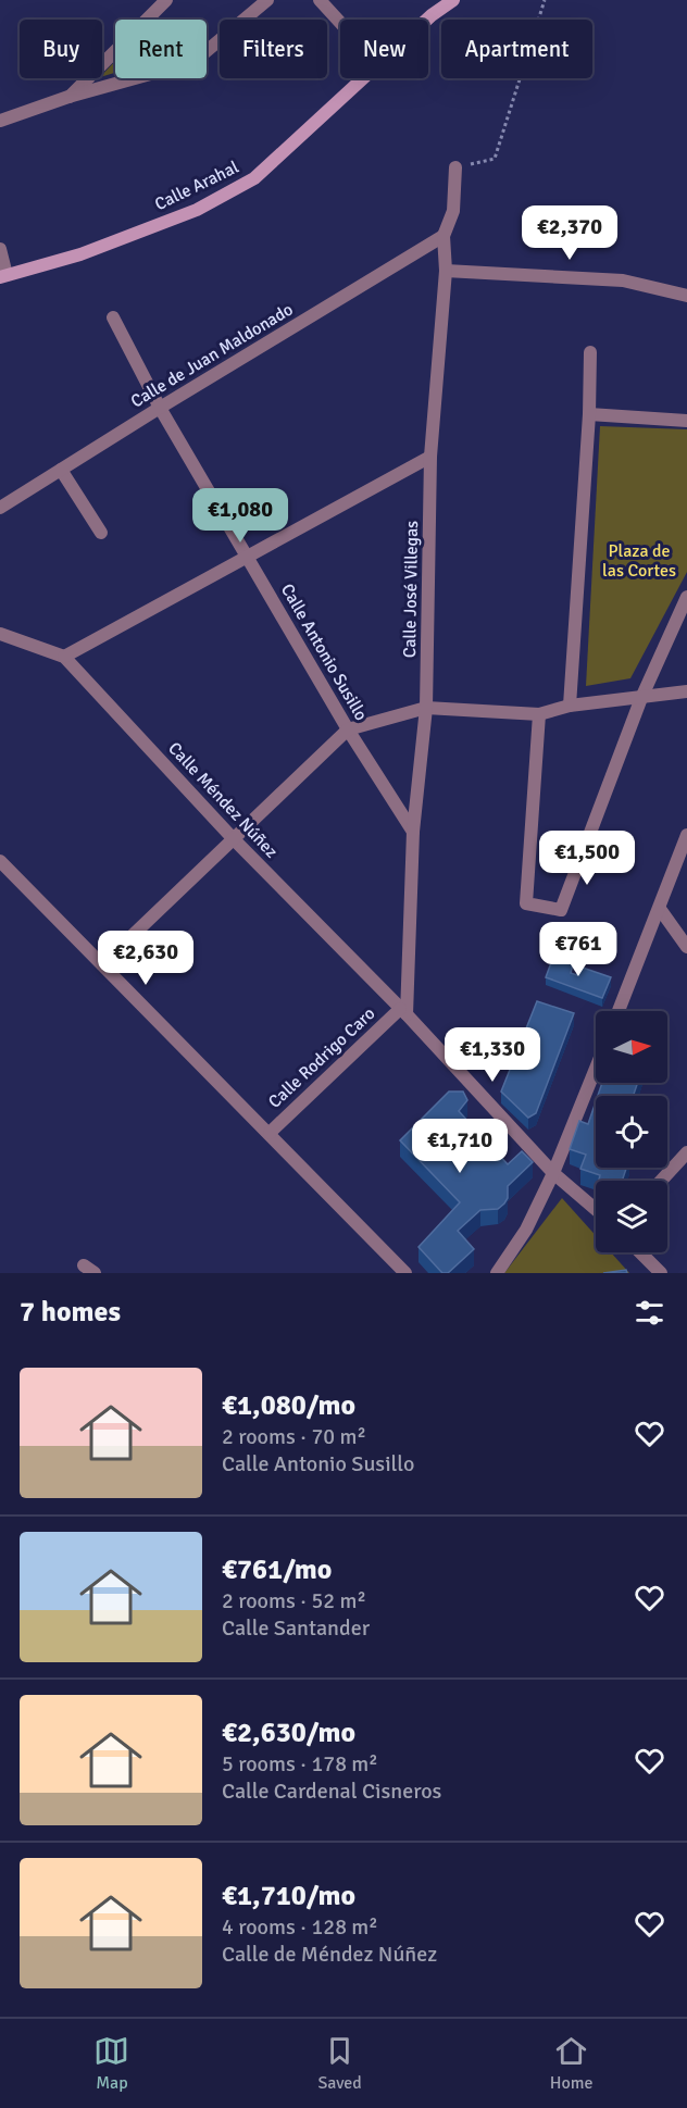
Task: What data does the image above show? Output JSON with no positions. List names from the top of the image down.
{
  "streets": {
    "street": [
      "Calle Arahal",
      "Calle de Juan Maldonado",
      "Calle José Villegas",
      "Calle Antonio Susillo",
      "Calle Méndez Núñez",
      "Calle Rodrigo Caro"
    ]
  },
  "crossings": [
    ["Calle de Juan Maldonado", "Calle José Villegas"],
    ["Calle de Juan Maldonado", "Calle Antonio Susillo"],
    ["Calle José Villegas", "Calle Antonio Susillo"],
    ["Calle José Villegas", "Calle Méndez Núñez"],
    ["Calle José Villegas", "Calle Rodrigo Caro"],
    ["Calle Méndez Núñez", "Calle Rodrigo Caro"]
  ],
  "parks": ["Plaza de las Cortes"],
  "north": "right",
  "page": {
    "chip": [
      "Buy",
      "Rent",
      "Filters",
      "New",
      "Apartment"
    ],
    "price": [
      "€2,370",
      "€1,080",
      "€1,500",
      "€761",
      "€2,630",
      "€1,330",
      "€1,710"
    ],
    "heading": "7 homes",
    "list": [
      {
        "name": "€1,080/mo",
        "note": "2 rooms · 70 m² · Calle Antonio Susillo"
      },
      {
        "name": "€761/mo",
        "note": "2 rooms · 52 m² · Calle Santander"
      },
      {
        "name": "€2,630/mo",
        "note": "5 rooms · 178 m² · Calle Cardenal Cisneros"
      },
      {
        "name": "€1,710/mo",
        "note": "4 rooms · 128 m² · Calle de Méndez Núñez"
      }
    ],
    "tabs": ["Map", "Saved", "Home"]
  }
}
